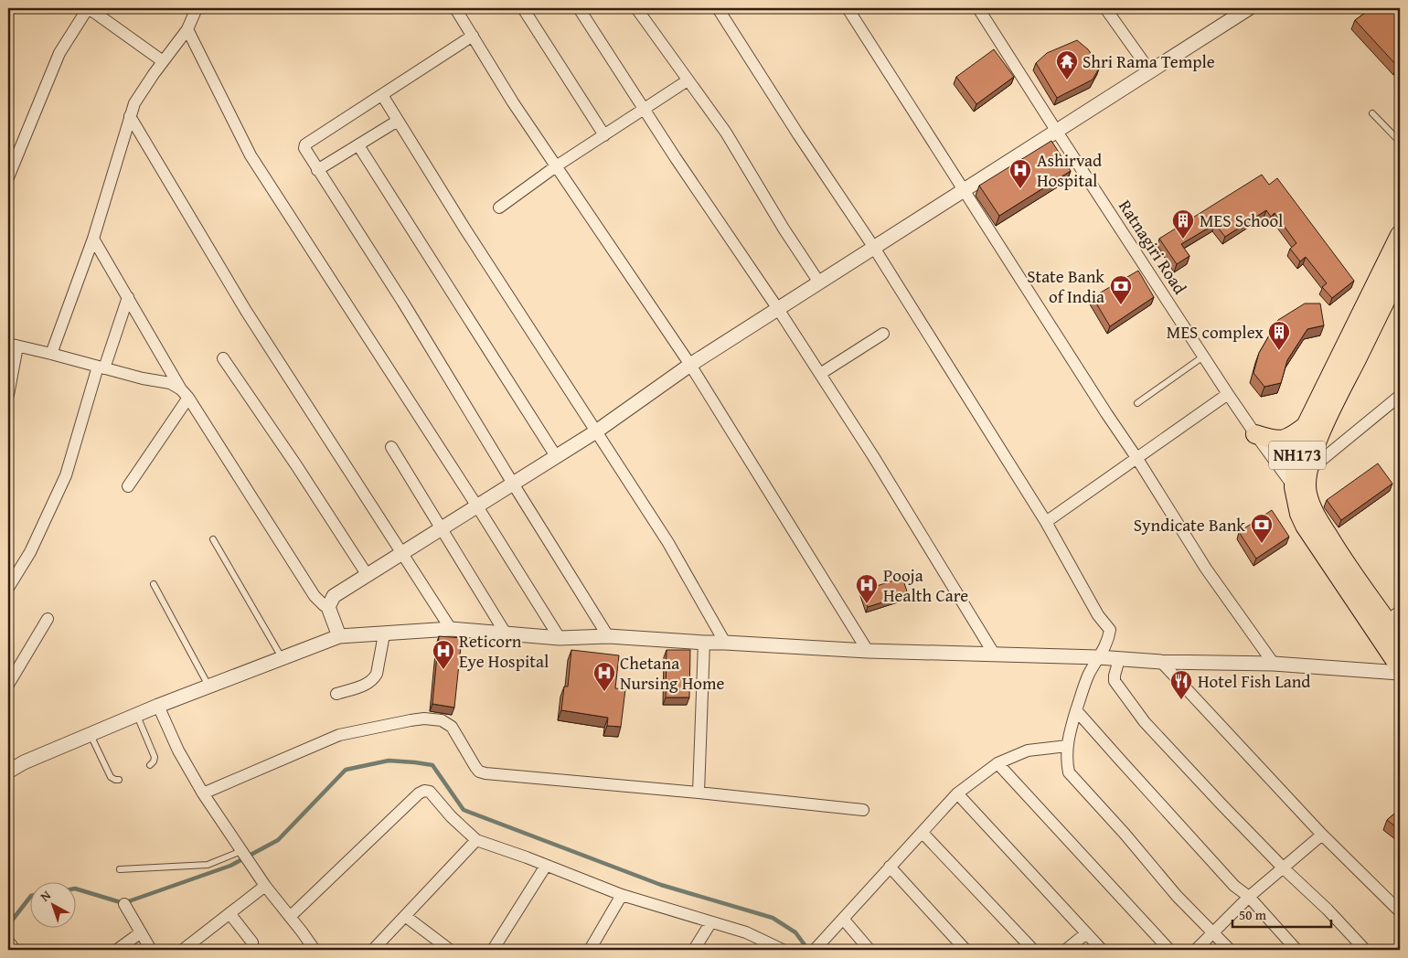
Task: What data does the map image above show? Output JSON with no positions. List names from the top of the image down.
{
  "streets": {
    "highway": ["NH173"],
    "street": ["Ratnagiri Road"]
  },
  "crossings": [
    ["Ratnagiri Road", "NH173"]
  ],
  "places": {
    "temple": ["Shri Rama Temple"],
    "hospital": [
      "Ashirvad Hospital",
      "Pooja Health Care",
      "Reticorn Eye Hospital",
      "Chetana Nursing Home"
    ],
    "building": ["MES School", "MES complex"],
    "bank": ["State Bank of India", "Syndicate Bank"],
    "restaurant": ["Hotel Fish Land"]
  },
  "scale_bar": "50 m",
  "north": "top left"
}
